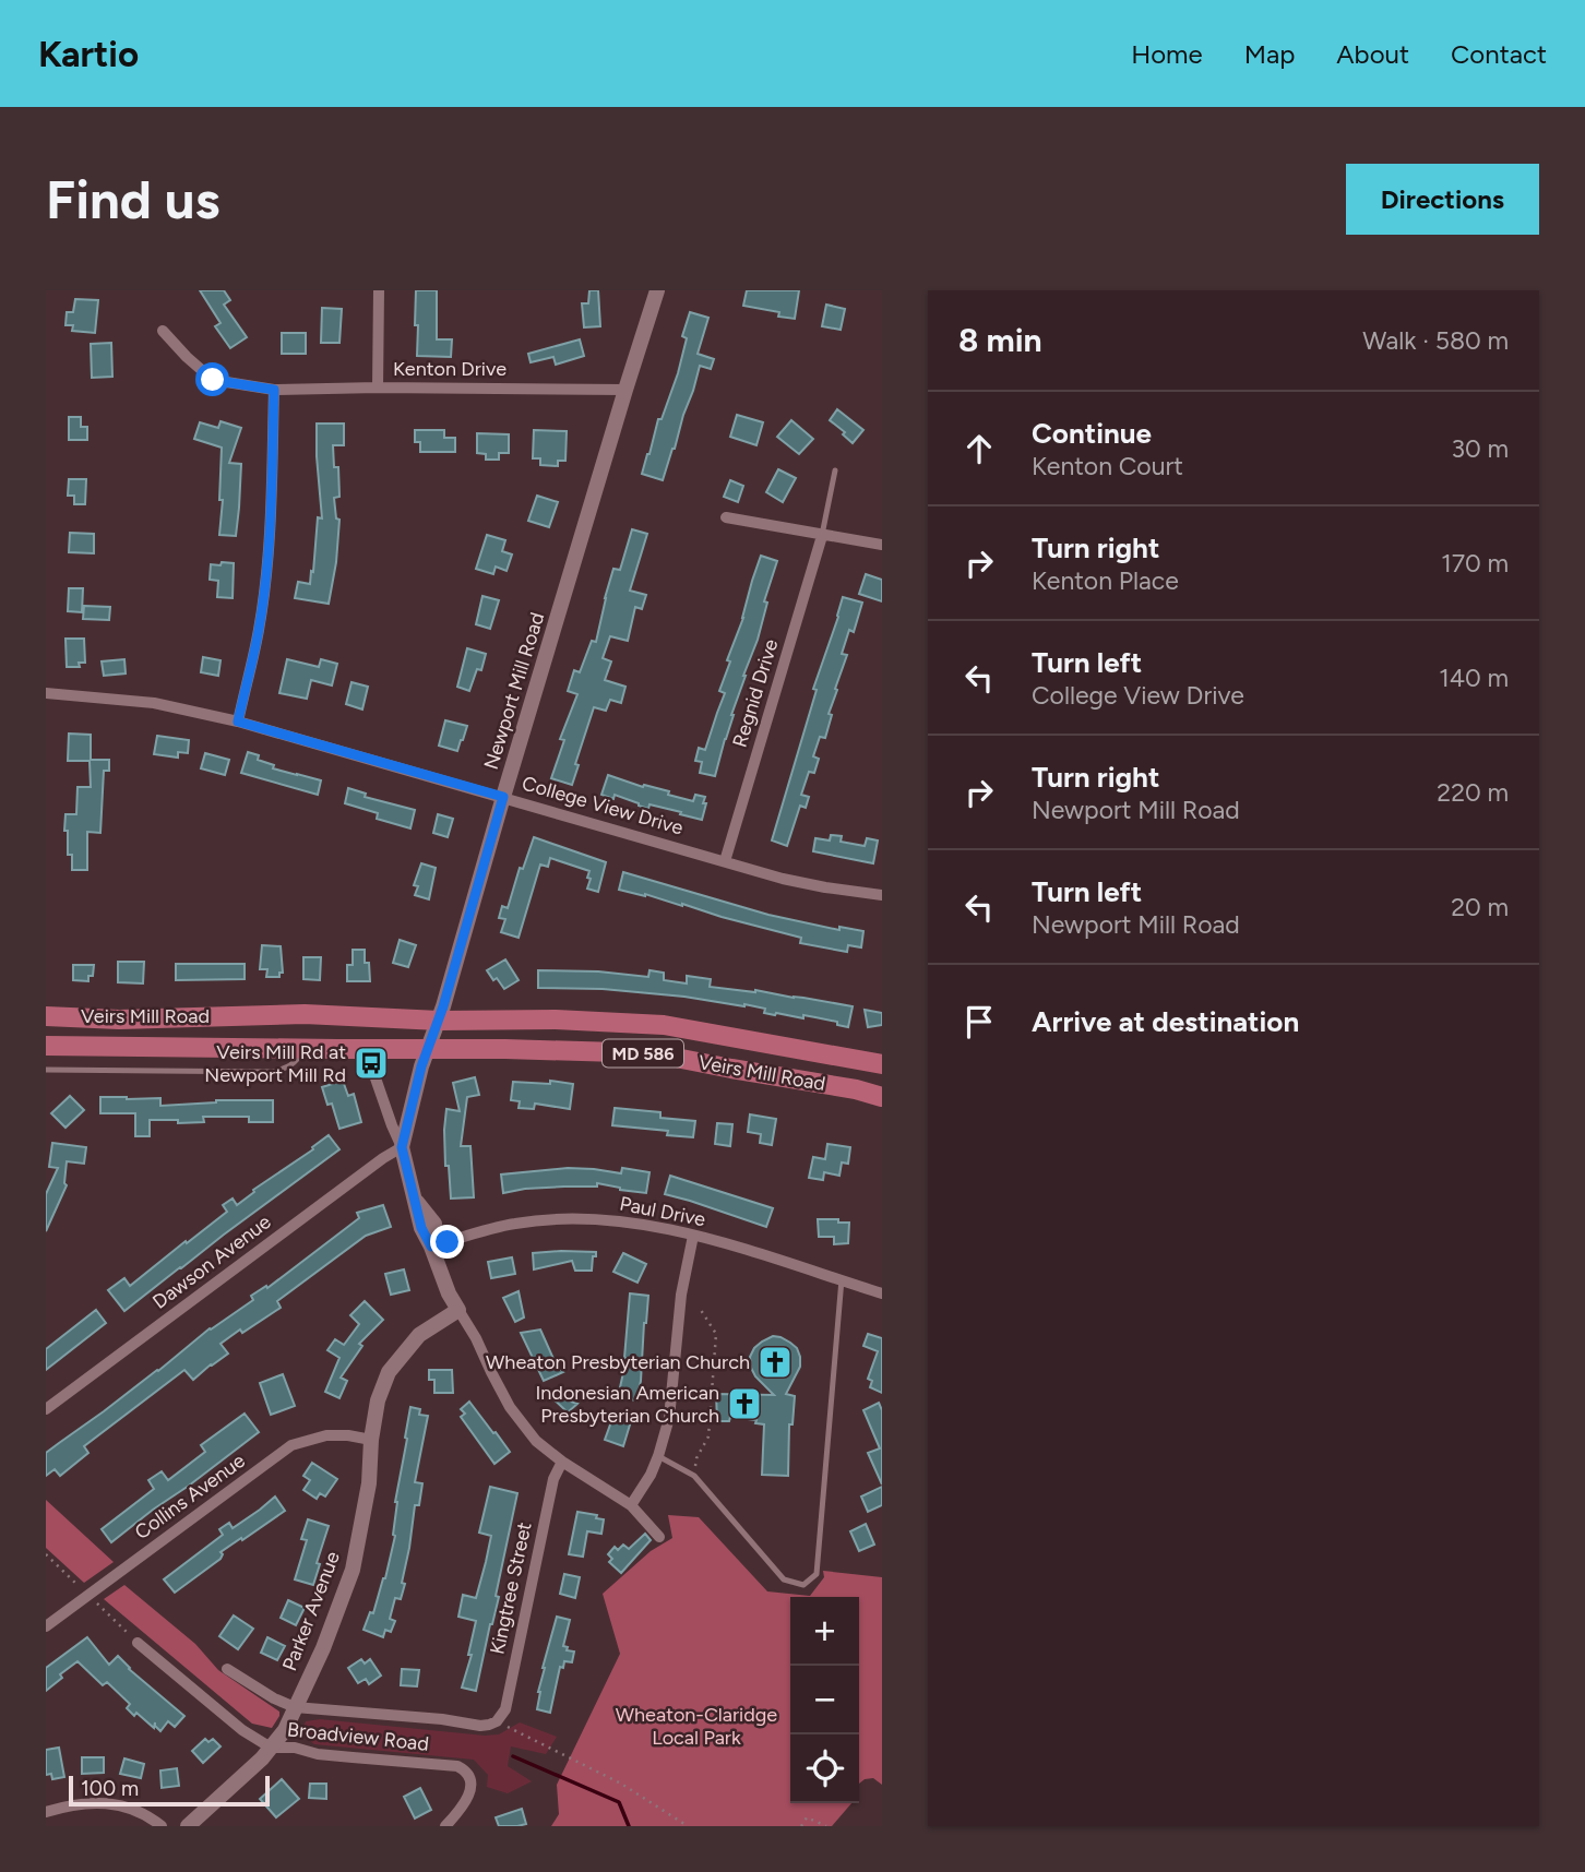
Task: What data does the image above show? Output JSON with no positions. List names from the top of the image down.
{
  "streets": {
    "main road": ["Veirs Mill Road", "MD 586"],
    "street": [
      "Kenton Drive",
      "Newport Mill Road",
      "Regnid Drive",
      "College View Drive",
      "Paul Drive",
      "Dawson Avenue",
      "Collins Avenue",
      "Kingtree Street",
      "Parker Avenue",
      "Broadview Road"
    ]
  },
  "crossings": [
    ["Kenton Drive", "Newport Mill Road"],
    ["Newport Mill Road", "College View Drive"],
    ["Newport Mill Road", "Veirs Mill Road"],
    ["Newport Mill Road", "Paul Drive"],
    ["Newport Mill Road", "Dawson Avenue"],
    ["Newport Mill Road", "Kingtree Street"],
    ["Newport Mill Road", "Parker Avenue"],
    ["Regnid Drive", "College View Drive"],
    ["Collins Avenue", "Parker Avenue"],
    ["Kingtree Street", "Broadview Road"],
    ["Parker Avenue", "Broadview Road"]
  ],
  "parks": ["Wheaton-Claridge Local Park"],
  "places": {
    "bus stop": ["Veirs Mill Rd at Newport Mill Rd"],
    "church": ["Wheaton Presbyterian Church", "Indonesian American Presbyterian Church"]
  },
  "scale_bar": "100 m",
  "page": {
    "header": "Kartio",
    "nav": [
      "Home",
      "Map",
      "About",
      "Contact"
    ],
    "buttons": "Directions",
    "title": "Find us",
    "heading": ["8 min", "Walk · 580 m"],
    "list": [
      ["Continue", "Kenton Court", "30 m"],
      ["Turn right", "Kenton Place", "170 m"],
      ["Turn left", "College View Drive", "140 m"],
      ["Turn right", "Newport Mill Road", "220 m"],
      ["Turn left", "Newport Mill Road", "20 m"],
      "Arrive at destination"
    ],
    "map_buttons": ["+", "−"],
    "scale": "100 m"
  }
}
